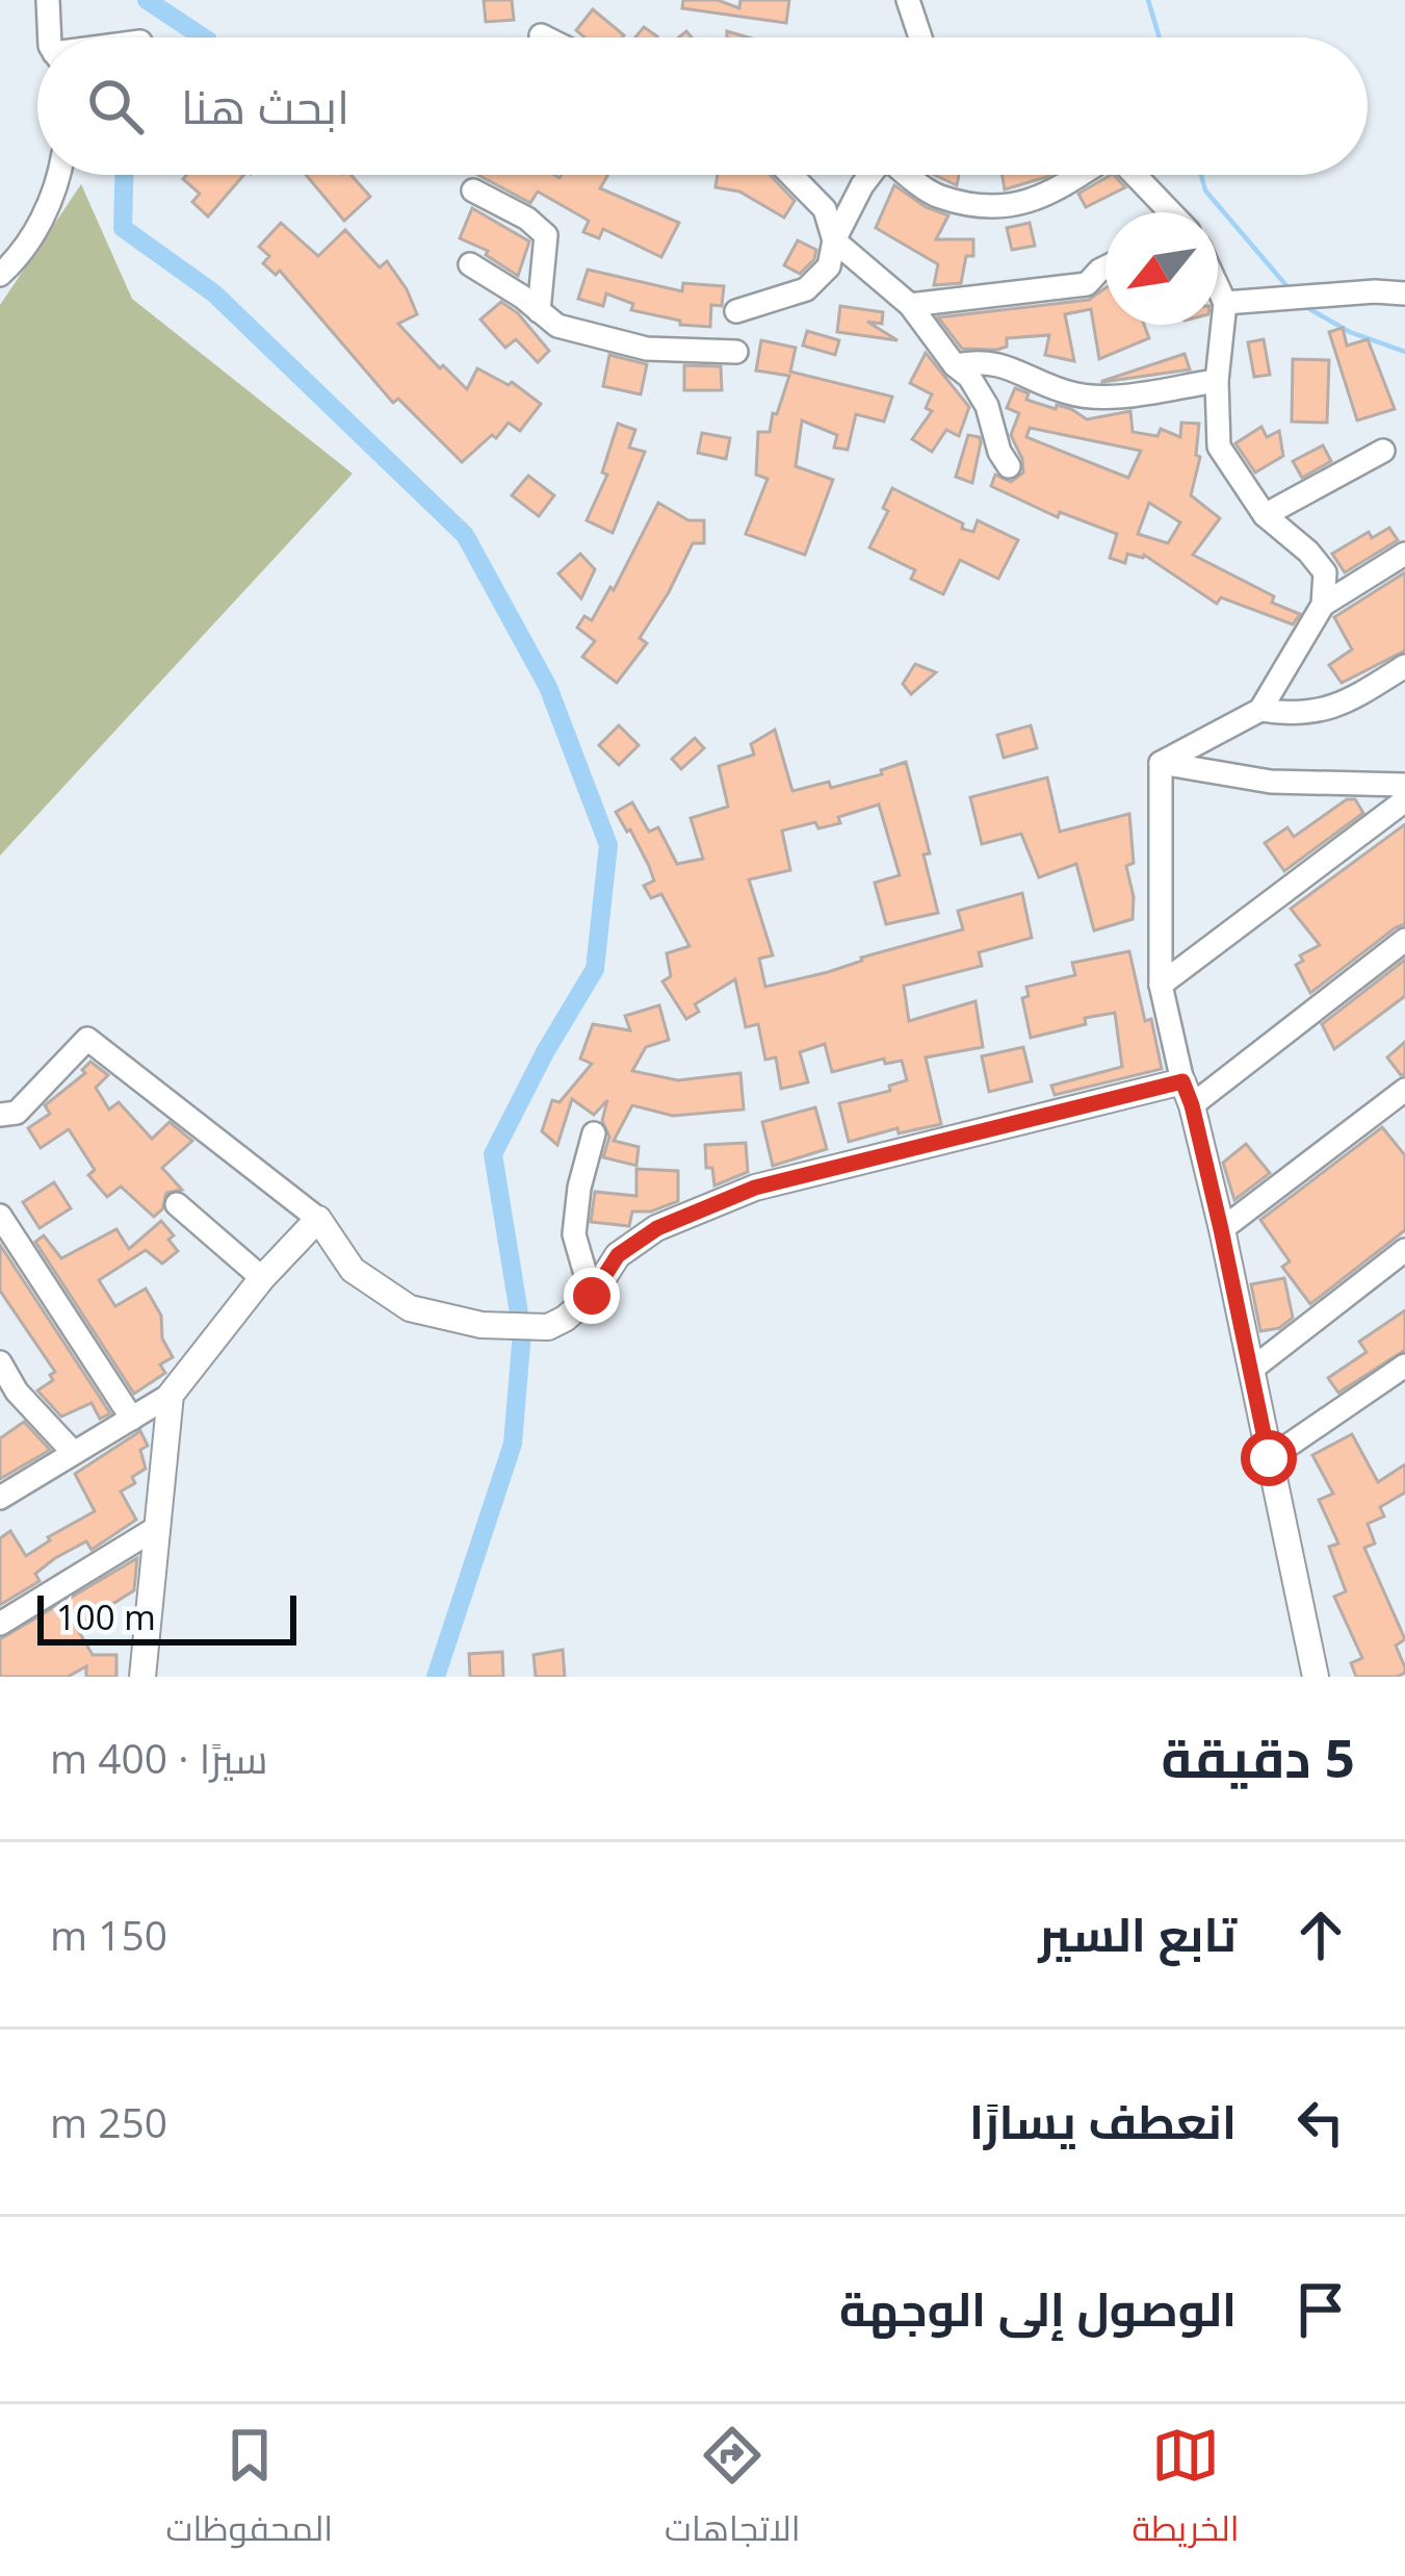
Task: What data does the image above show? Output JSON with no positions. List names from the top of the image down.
{
  "scale_bar": "100 m",
  "north": "bottom left",
  "page": {
    "search": "ابحث هنا",
    "scale": "100 m",
    "heading": ["5 دقيقة", "سيرًا · 400 m"],
    "list": [
      ["تابع السير", "150 m"],
      ["انعطف يسارًا", "250 m"],
      "الوصول إلى الوجهة"
    ],
    "nav": ["الخريطة", "الاتجاهات", "المحفوظات"]
  }
}
